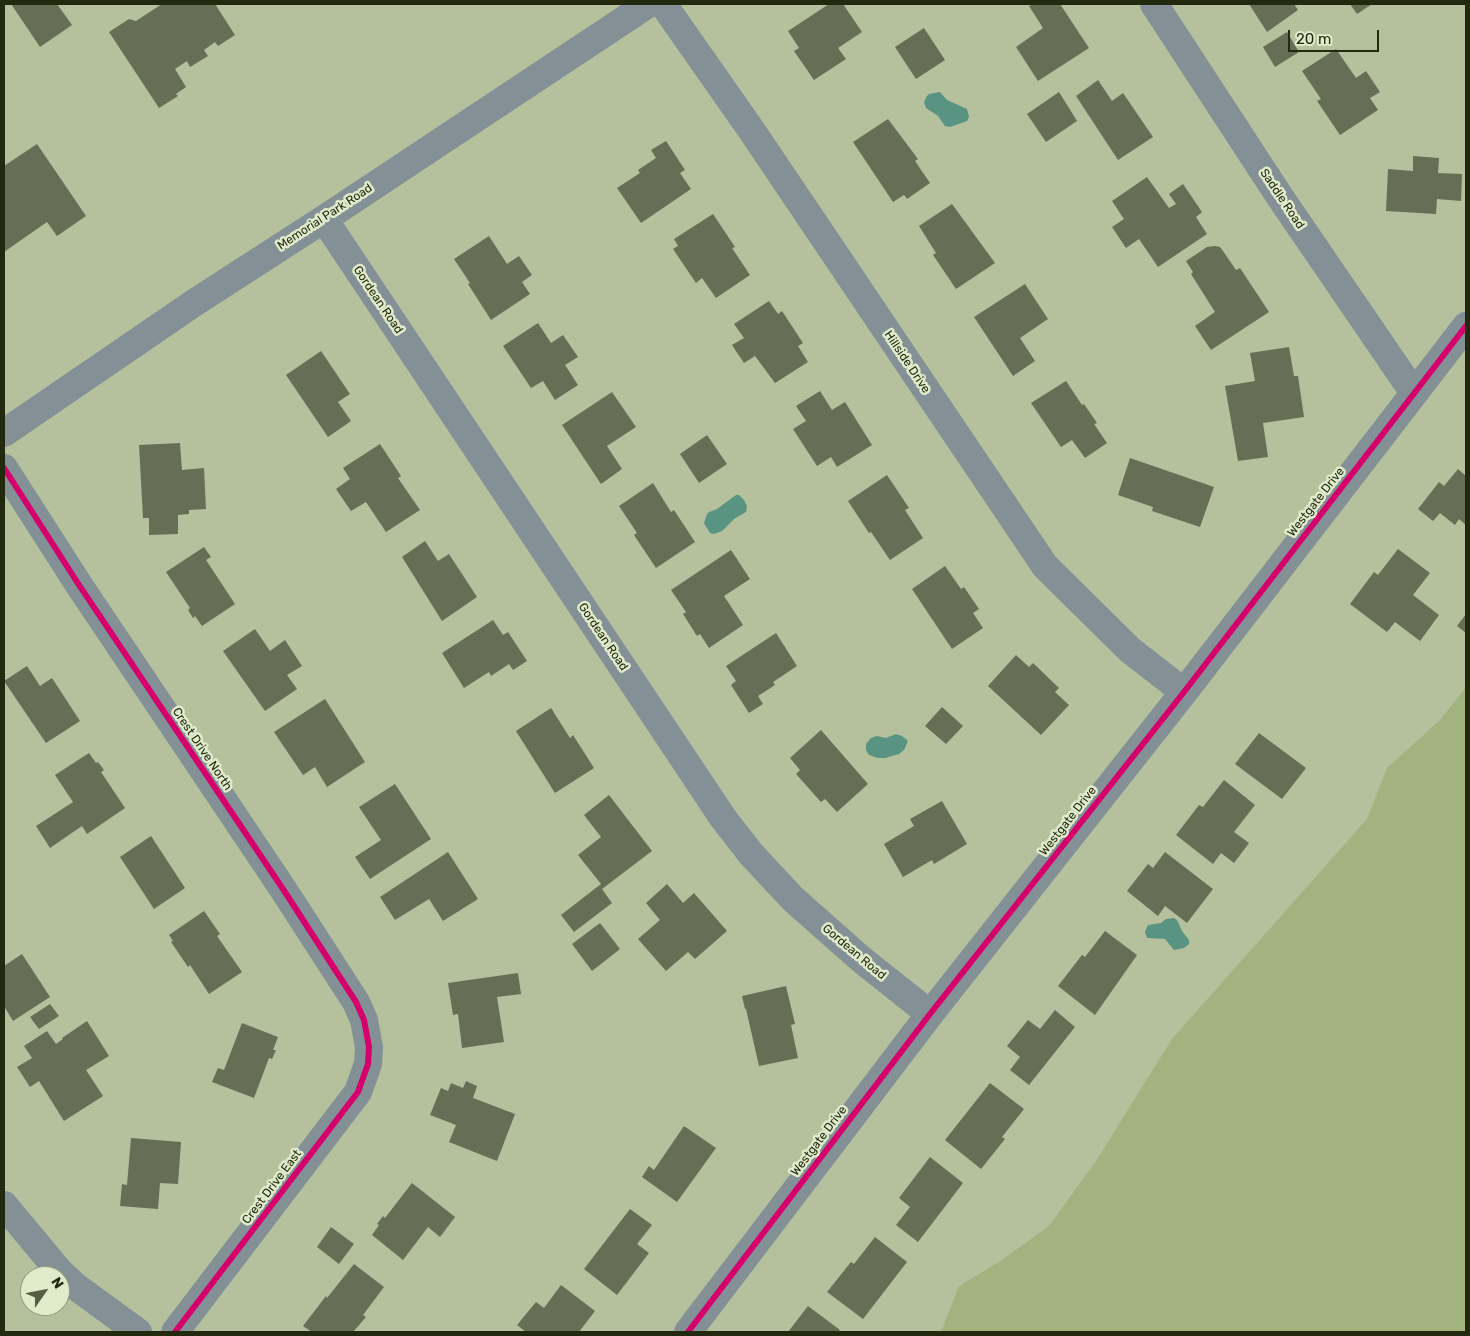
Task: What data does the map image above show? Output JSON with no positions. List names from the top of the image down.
{
  "streets": {
    "street": [
      "Saddle Road",
      "Memorial Park Road",
      "Gordean Road",
      "Hillside Drive",
      "Westgate Drive",
      "Crest Drive North",
      "Crest Drive East"
    ]
  },
  "crossings": [
    ["Saddle Road", "Westgate Drive"],
    ["Memorial Park Road", "Gordean Road"],
    ["Gordean Road", "Westgate Drive"],
    ["Hillside Drive", "Westgate Drive"],
    ["Crest Drive North", "Crest Drive East"]
  ],
  "scale_bar": "20 m",
  "north": "top right"
}
